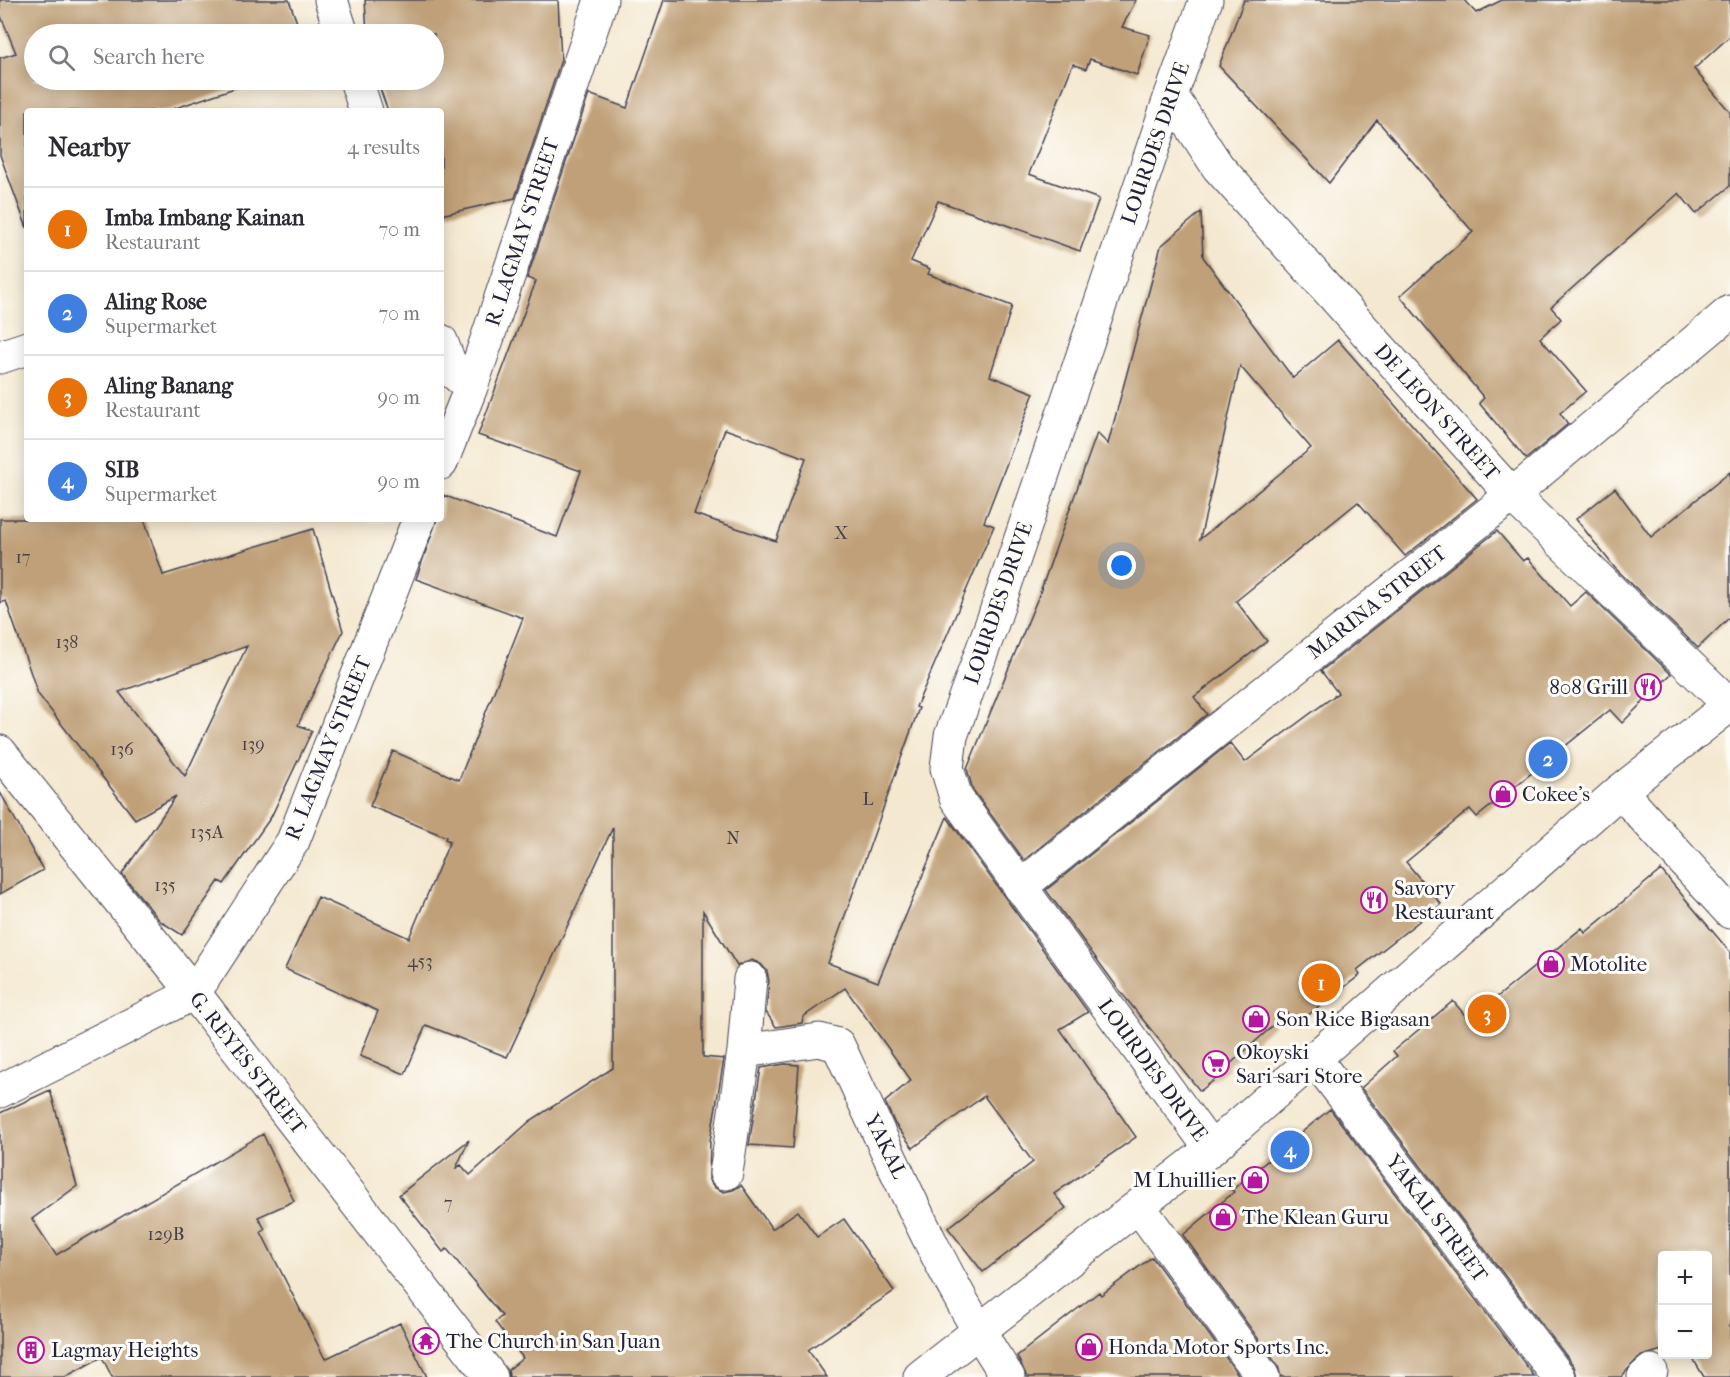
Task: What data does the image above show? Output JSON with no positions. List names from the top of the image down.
{
  "streets": {
    "street": [
      "LOURDES DRIVE",
      "R. LAGMAY STREET",
      "DE LEON STREET",
      "MARINA STREET",
      "G. REYES STREET",
      "YAKAL",
      "YAKAL STREET"
    ]
  },
  "crossings": [
    ["LOURDES DRIVE", "DE LEON STREET"],
    ["LOURDES DRIVE", "MARINA STREET"],
    ["R. LAGMAY STREET", "G. REYES STREET"],
    ["DE LEON STREET", "MARINA STREET"]
  ],
  "places": {
    "restaurant": ["808 Grill", "Savory Restaurant"],
    "shop": [
      "Cokee's",
      "Motolite",
      "Son Rice Bigasan",
      "M Lhuillier",
      "The Klean Guru",
      "Honda Motor Sports Inc."
    ],
    "supermarket": ["Okoyski Sari-sari Store"],
    "temple": ["The Church in San Juan"],
    "building": ["Lagmay Heights"]
  },
  "house_numbers": [
    "X",
    "17",
    "138",
    "139",
    "136",
    "L",
    "135A",
    "N",
    "135",
    "453",
    "7",
    "129B"
  ],
  "page": {
    "search": "Search here",
    "heading": ["Nearby", "4 results"],
    "list": [
      {
        "mark": "1",
        "name": "Imba Imbang Kainan",
        "note": "Restaurant",
        "value": "70 m"
      },
      {
        "mark": "2",
        "name": "Aling Rose",
        "note": "Supermarket",
        "value": "70 m"
      },
      {
        "mark": "3",
        "name": "Aling Banang",
        "note": "Restaurant",
        "value": "90 m"
      },
      {
        "mark": "4",
        "name": "SIB",
        "note": "Supermarket",
        "value": "90 m"
      }
    ],
    "pins": [
      "2",
      "1",
      "3",
      "4"
    ],
    "map_buttons": ["+", "−"]
  }
}
